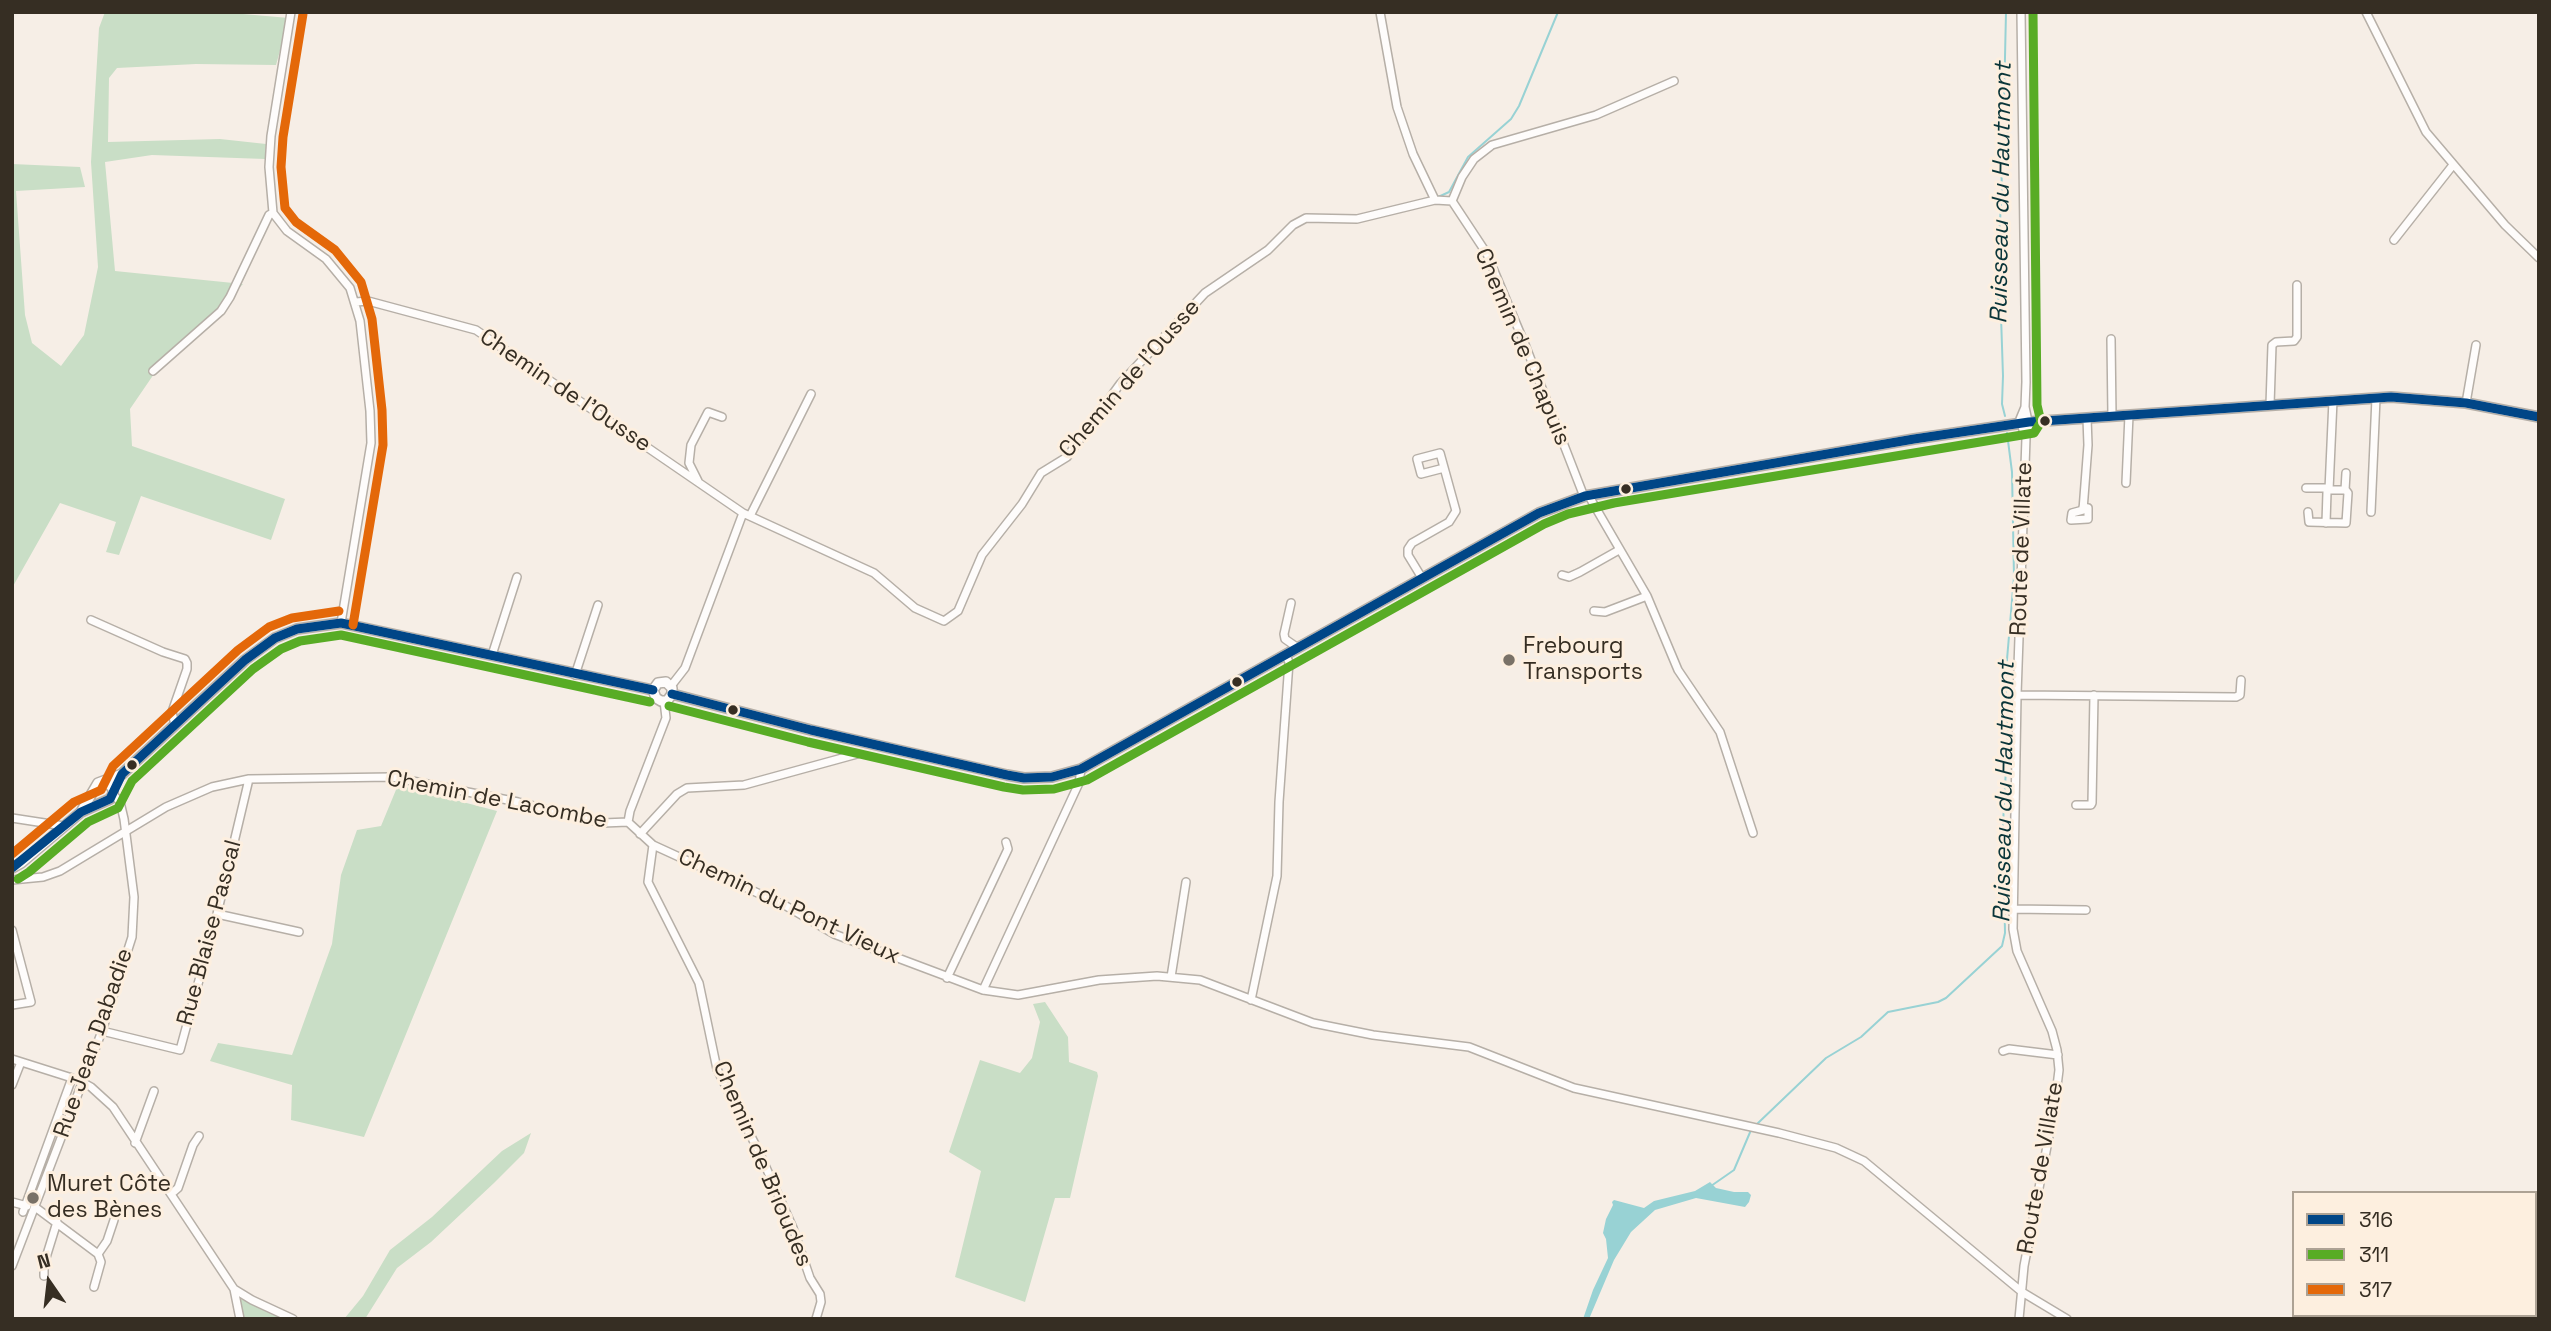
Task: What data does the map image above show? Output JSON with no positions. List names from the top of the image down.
{
  "streets": {
    "street": [
      "Chemin de Chapuis",
      "Chemin de l'Ousse",
      "Route de Villate",
      "Chemin de Lacombe",
      "Chemin du Pont Vieux",
      "Rue Blaise Pascal",
      "Rue Jean Dabadie",
      "Chemin de Brioudes"
    ]
  },
  "crossings": [
    ["Chemin de Chapuis", "Chemin de l'Ousse"],
    ["Route de Villate", "Chemin du Pont Vieux"],
    ["Chemin de Lacombe", "Rue Blaise Pascal"],
    ["Chemin de Lacombe", "Rue Jean Dabadie"],
    ["Chemin du Pont Vieux", "Chemin de Brioudes"],
    ["Rue Blaise Pascal", "Rue Jean Dabadie"]
  ],
  "water": ["Ruisseau du Hautmont"],
  "places": ["Frebourg Transports", "Muret Côte des Bènes"],
  "lines": ["transit line 311", "transit line 317", "transit line 316"],
  "legend": ["316", "311", "317"],
  "north": "top"
}
